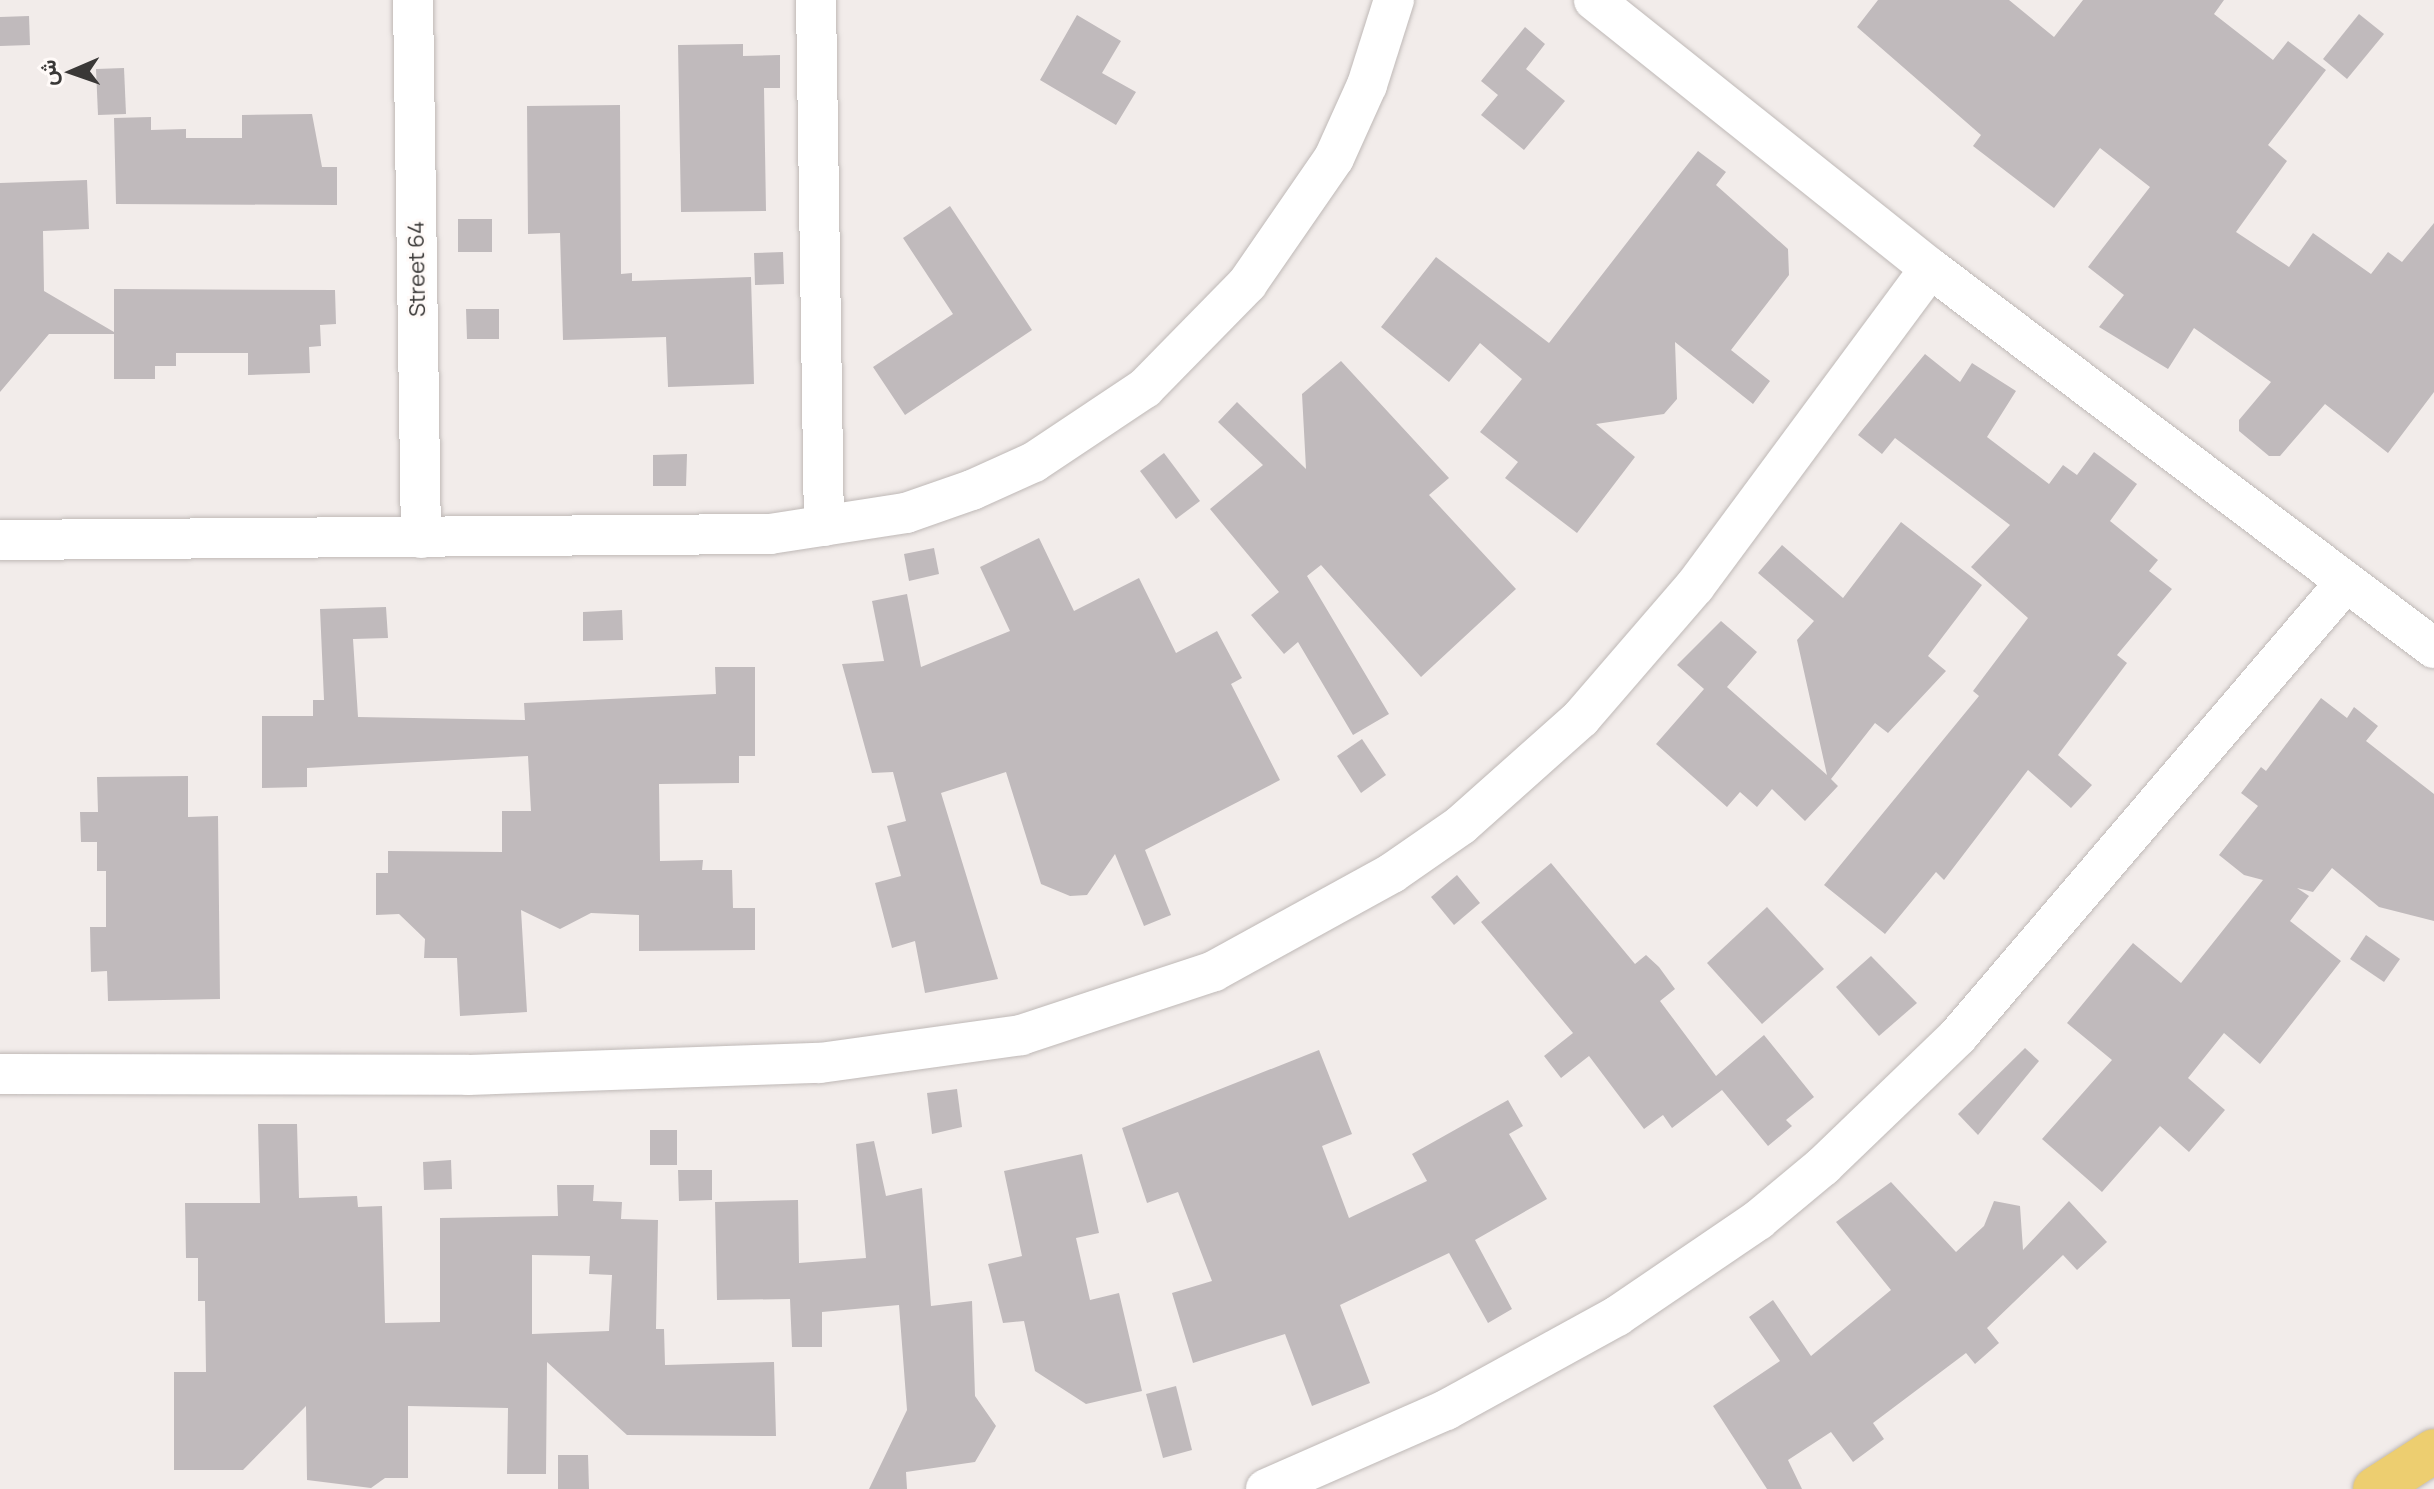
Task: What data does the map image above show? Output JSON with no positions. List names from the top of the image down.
{
  "streets": {
    "street": ["Street 64"]
  },
  "north": "left"
}
